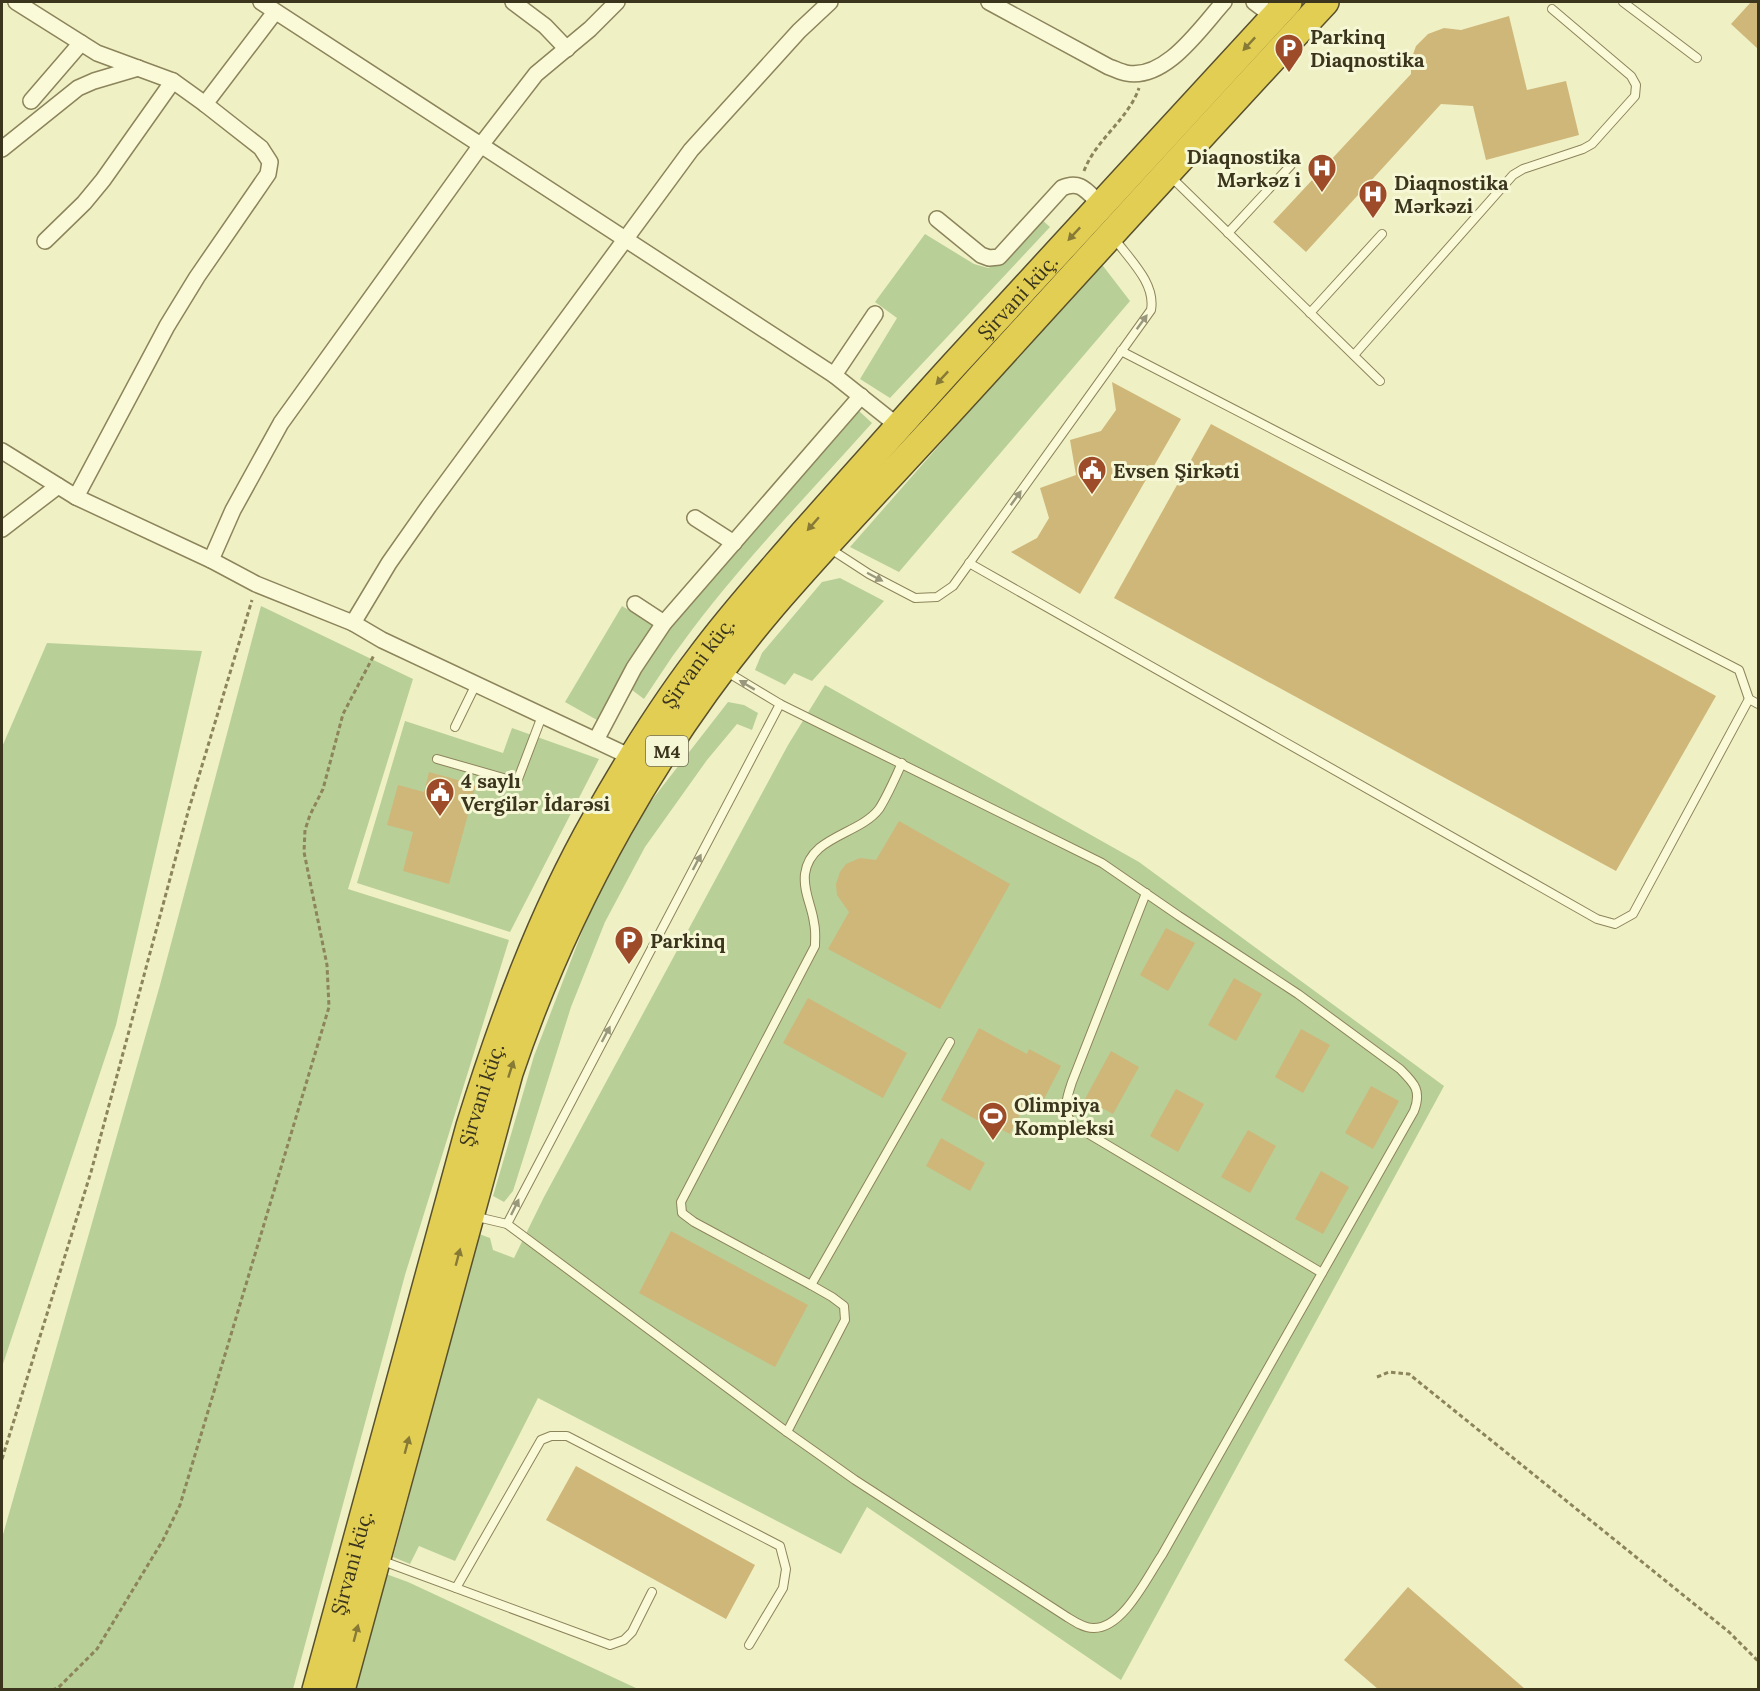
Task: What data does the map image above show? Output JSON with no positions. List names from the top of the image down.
{
  "streets": {
    "highway": ["Şirvani küç.", "M4"]
  },
  "places": {
    "parking": ["Parkinq Diaqnostika", "Parkinq"],
    "hospital": ["Diaqnostika Mərkəz i", "Diaqnostika Mərkəzi"],
    "public building": ["Evsen Şirkəti", "4 saylı Vergilər İdarəsi"],
    "sports": ["Olimpiya Kompleksi"]
  }
}
